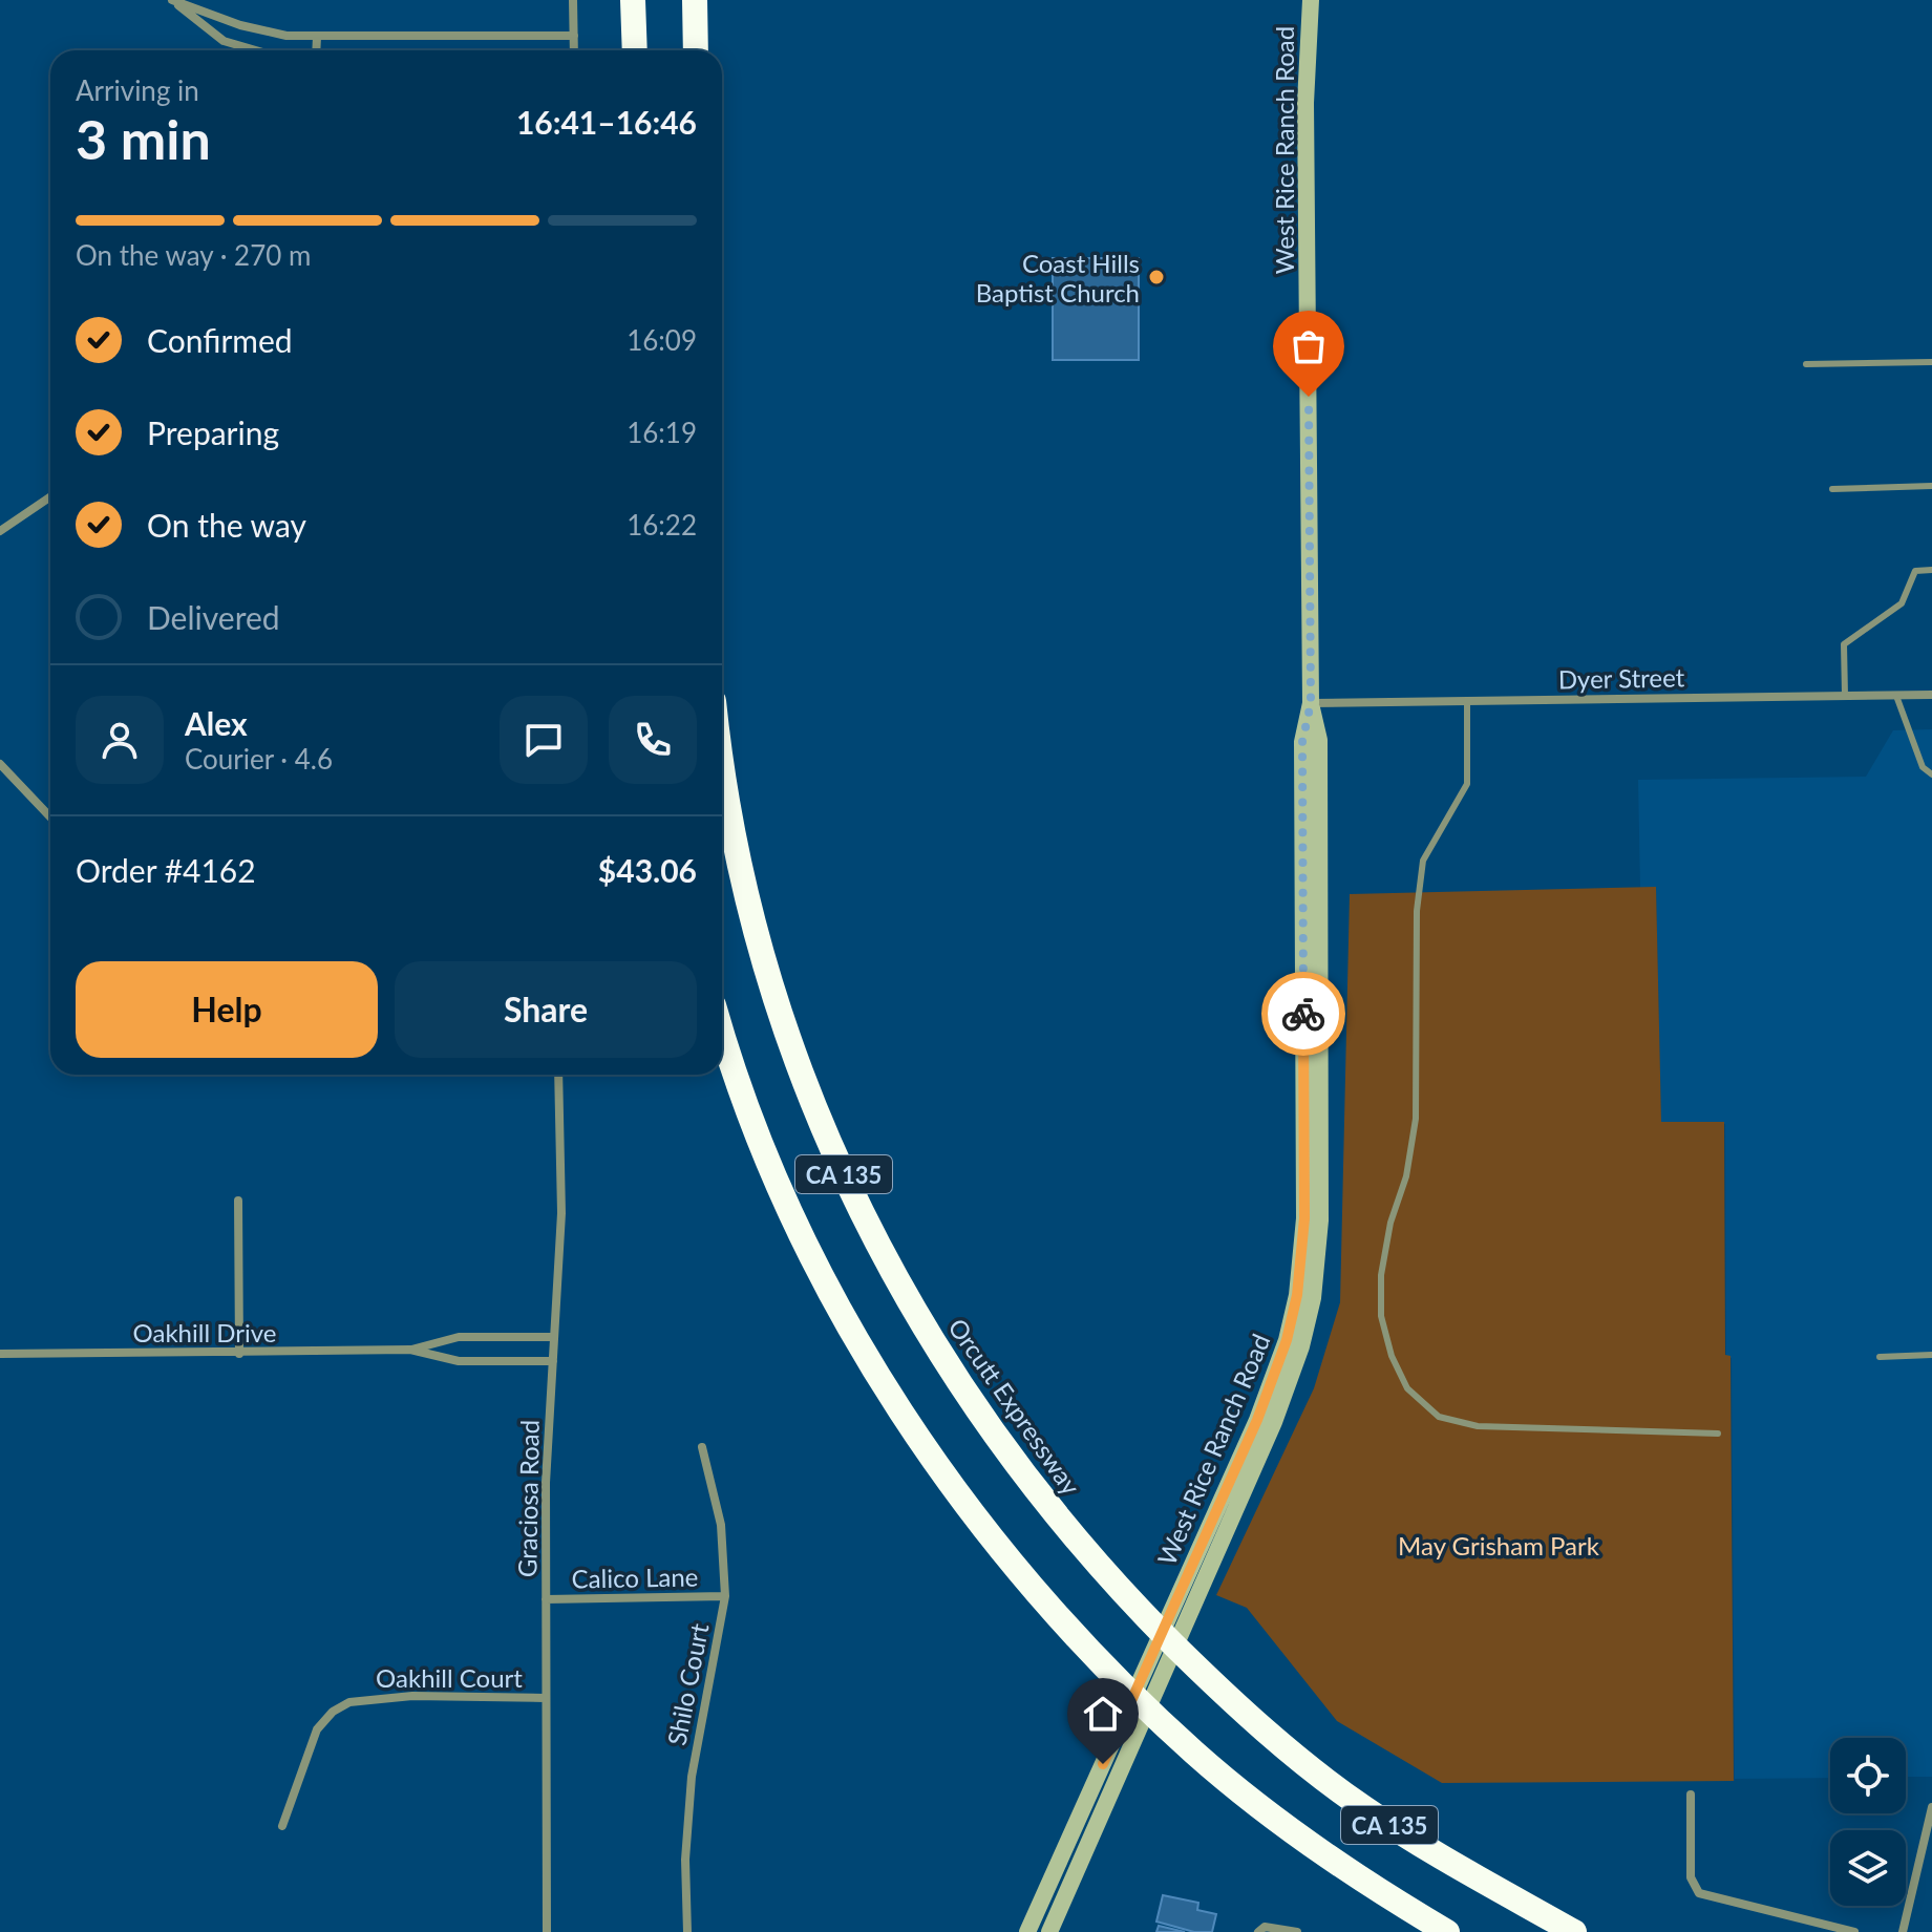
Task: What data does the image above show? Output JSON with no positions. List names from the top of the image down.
{
  "streets": {
    "highway": ["CA 135", "Orcutt Expressway"],
    "main road": ["West Rice Ranch Road"],
    "street": [
      "Dyer Street",
      "Oakhill Drive",
      "Graciosa Road",
      "Calico Lane",
      "Oakhill Court",
      "Shilo Court"
    ]
  },
  "crossings": [
    ["West Rice Ranch Road", "Dyer Street"],
    ["Oakhill Drive", "Graciosa Road"],
    ["Graciosa Road", "Calico Lane"],
    ["Graciosa Road", "Oakhill Court"],
    ["Calico Lane", "Shilo Court"]
  ],
  "parks": ["May Grisham Park"],
  "places": ["Coast Hills Baptist Church"],
  "page": {
    "heading": ["3 min", "Arriving in", "16:41–16:46"],
    "panel": [
      "Alex",
      "Courier · 4.6",
      "Order #4162",
      "$43.06"
    ],
    "bar": "On the way · 270 m",
    "list": [
      ["Confirmed", "16:09"],
      ["Preparing", "16:19"],
      ["On the way", "16:22"],
      "Delivered"
    ],
    "buttons": ["Help", "Share"]
  }
}
